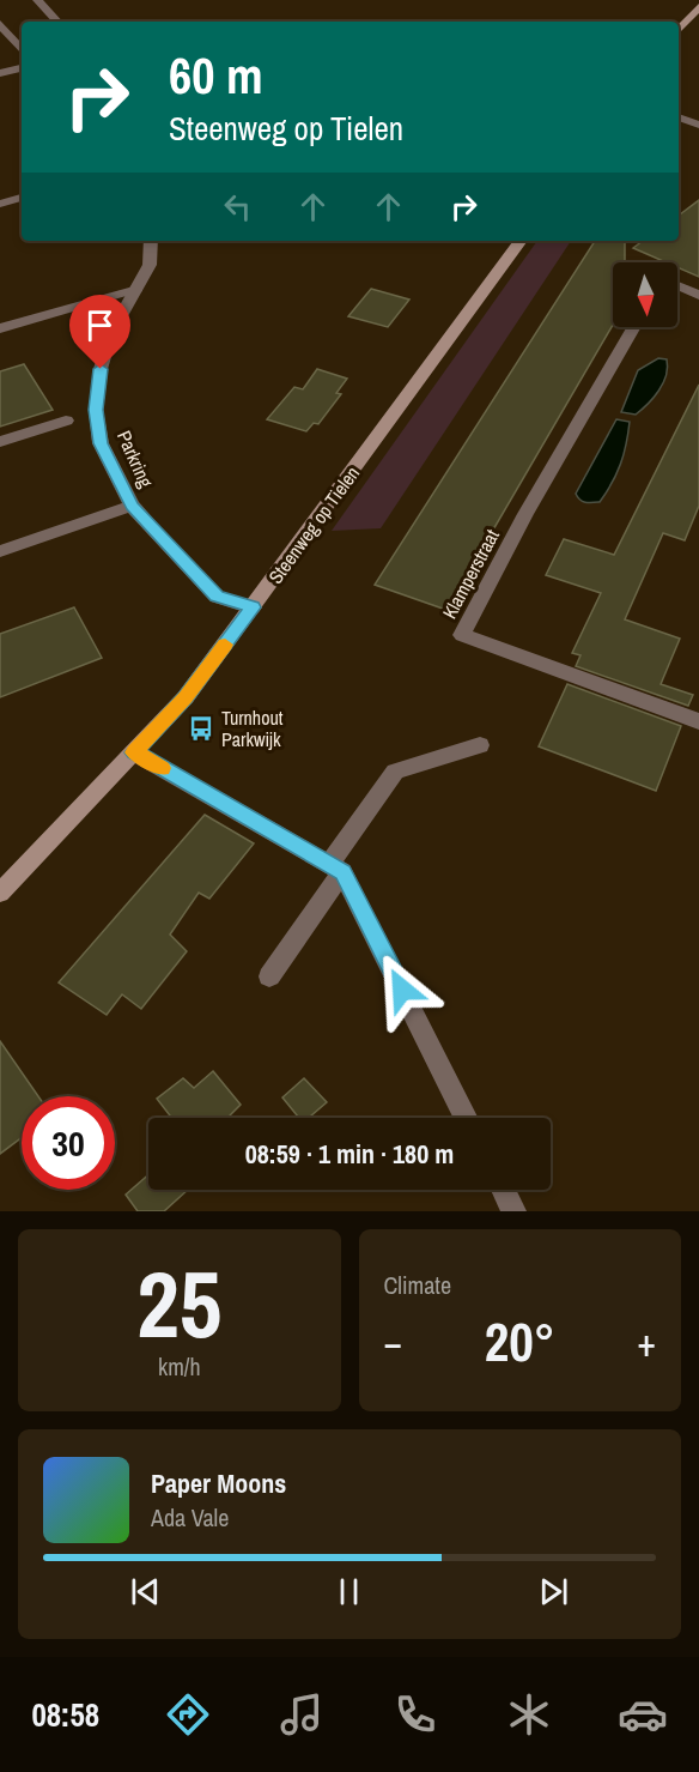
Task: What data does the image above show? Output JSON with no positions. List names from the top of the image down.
{
  "streets": {
    "street": ["Parkring", "Steenweg op Tielen", "Klamperstraat"]
  },
  "crossings": [
    ["Parkring", "Steenweg op Tielen"]
  ],
  "places": {
    "bus stop": ["Turnhout Parkwijk"]
  },
  "north": "bottom",
  "page": {
    "turn": ["60 m", "Steenweg op Tielen"],
    "limit": "30",
    "trip": "08:59 · 1 min · 180 m",
    "tile": [
      ["25", "km/h"],
      "Climate"
    ],
    "heat": ["−", "20°", "+"],
    "song": ["Paper Moons", "Ada Vale"],
    "tabs": "08:58"
  }
}
